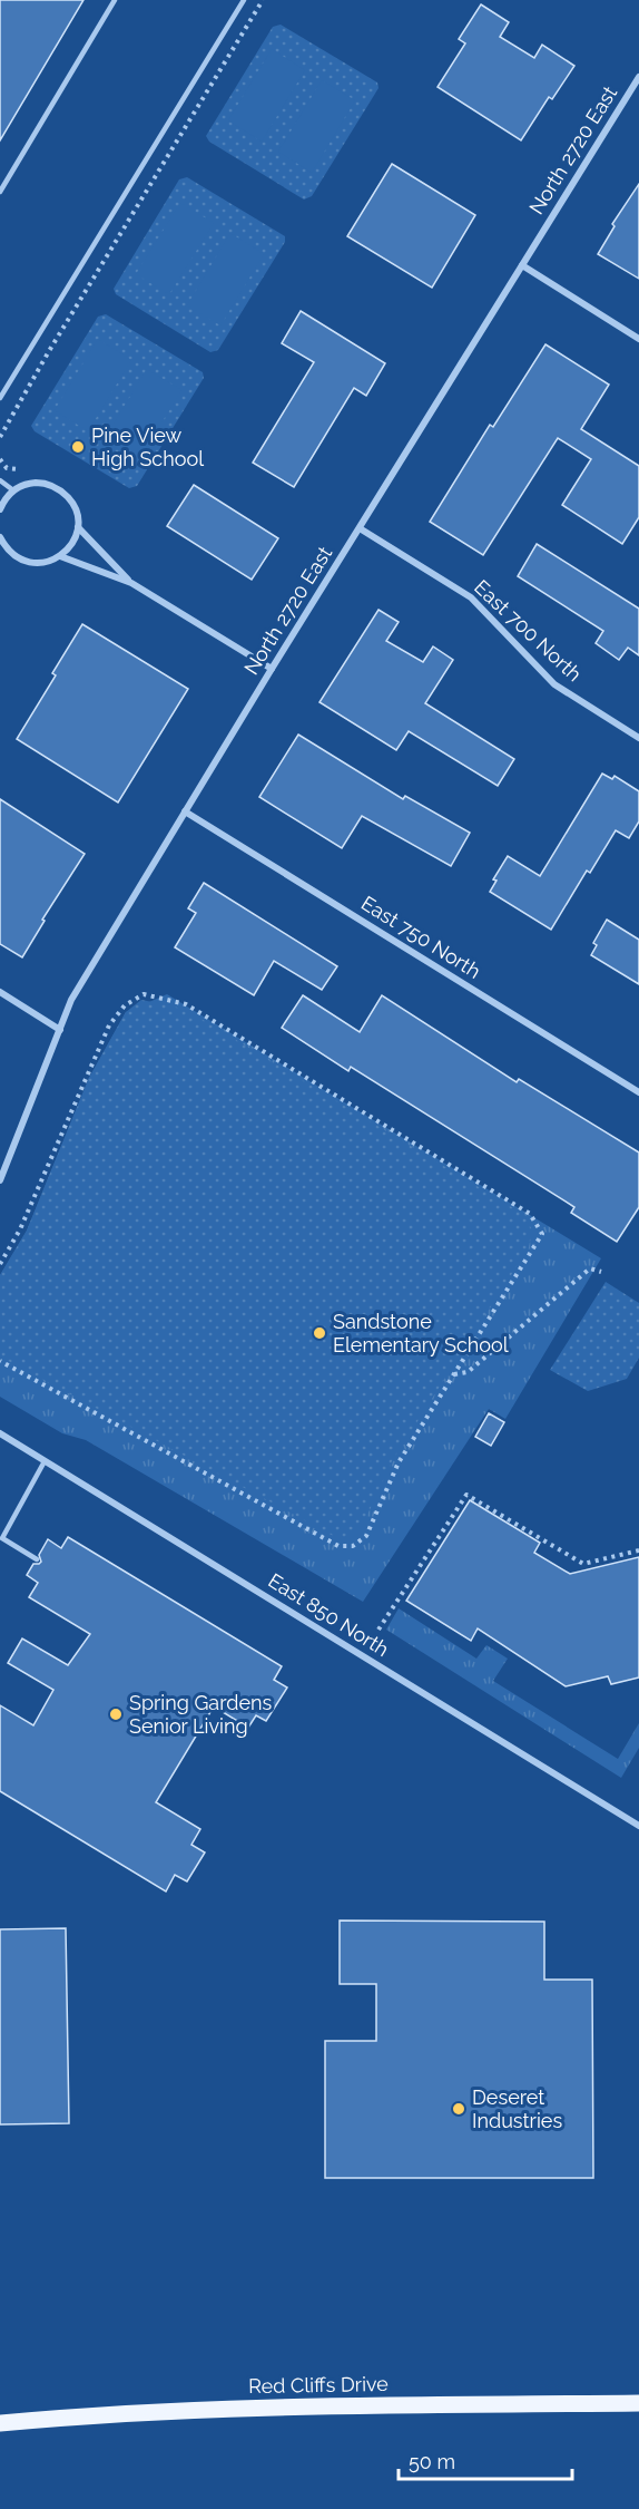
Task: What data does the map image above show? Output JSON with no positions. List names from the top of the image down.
{
  "streets": {
    "main road": ["Red Cliffs Drive"],
    "street": [
      "North 2720 East",
      "East 700 North",
      "East 750 North",
      "East 850 North"
    ]
  },
  "crossings": [
    ["North 2720 East", "East 700 North"],
    ["North 2720 East", "East 750 North"]
  ],
  "places": [
    "Pine View High School",
    "Sandstone Elementary School",
    "Spring Gardens Senior Living",
    "Deseret Industries"
  ],
  "scale_bar": "50 m"
}
